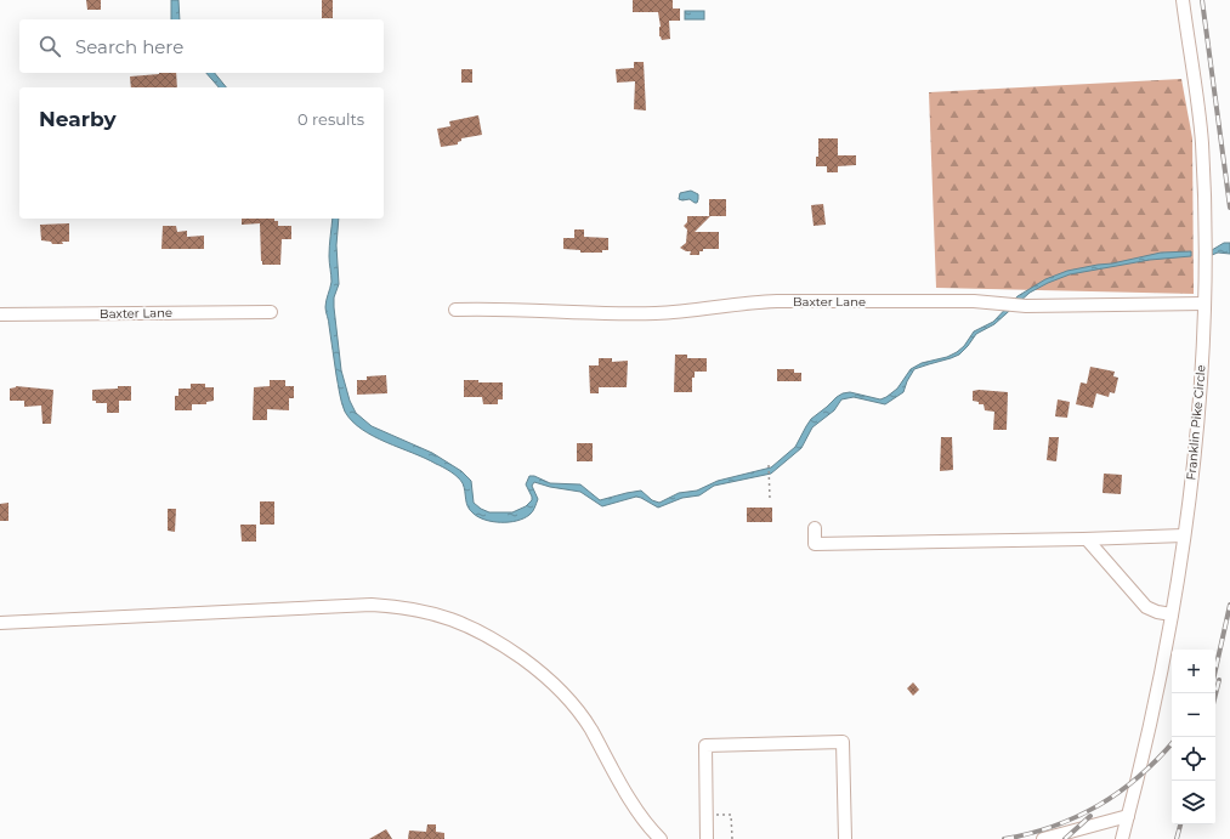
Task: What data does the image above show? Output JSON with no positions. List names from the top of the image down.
{
  "streets": {
    "street": ["Baxter Lane", "Franklin Pike Circle"]
  },
  "crossings": [
    ["Baxter Lane", "Franklin Pike Circle"]
  ],
  "page": {
    "search": "Search here",
    "heading": ["Nearby", "0 results"],
    "map_buttons": ["+", "−"]
  }
}
